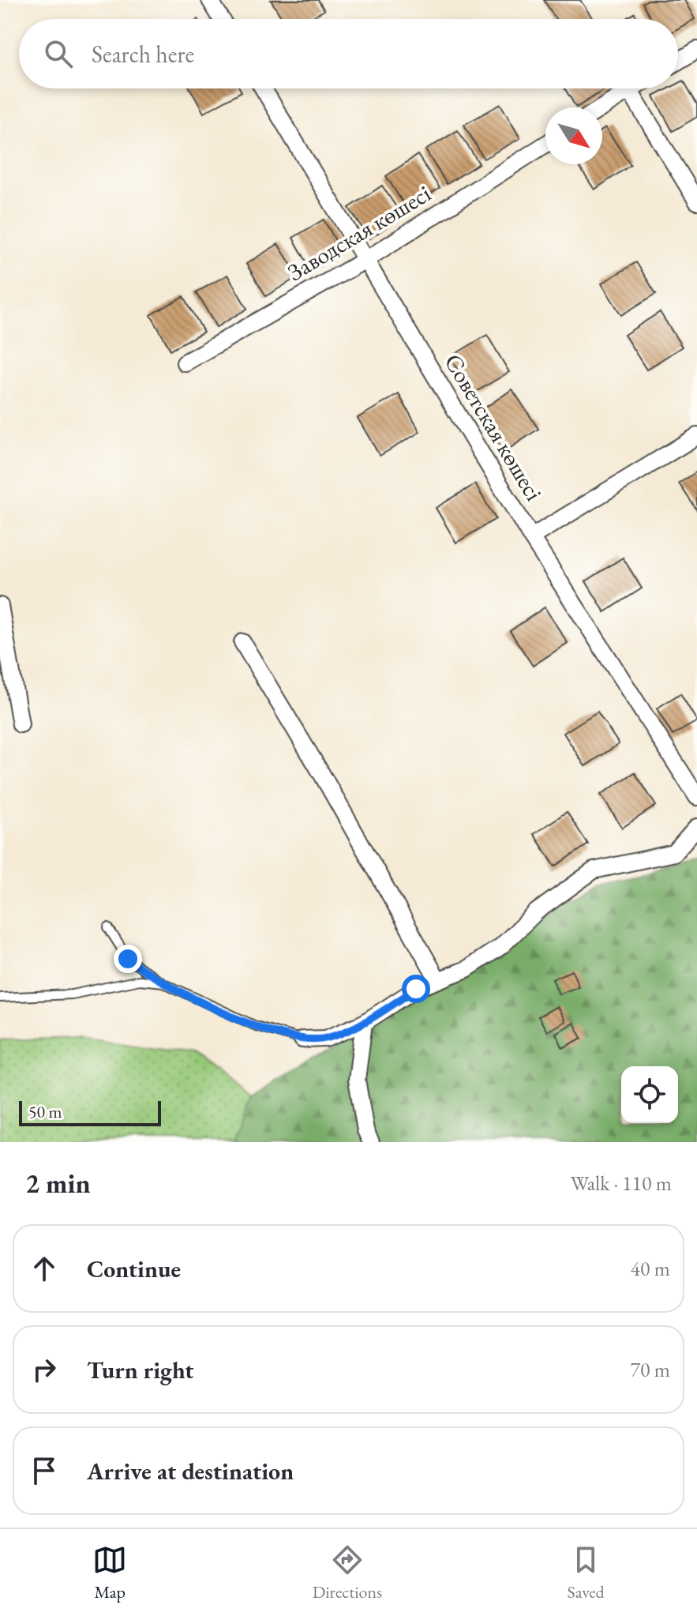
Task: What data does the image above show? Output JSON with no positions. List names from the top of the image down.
{
  "streets": {
    "street": ["Заводская көшесі", "Советская көшесі"]
  },
  "crossings": [
    ["Заводская көшесі", "Советская көшесі"]
  ],
  "scale_bar": "50 m",
  "north": "bottom right",
  "page": {
    "search": "Search here",
    "scale": "50 m",
    "heading": ["2 min", "Walk · 110 m"],
    "list": [
      ["Continue", "40 m"],
      ["Turn right", "70 m"],
      "Arrive at destination"
    ],
    "nav": ["Map", "Directions", "Saved"]
  }
}
